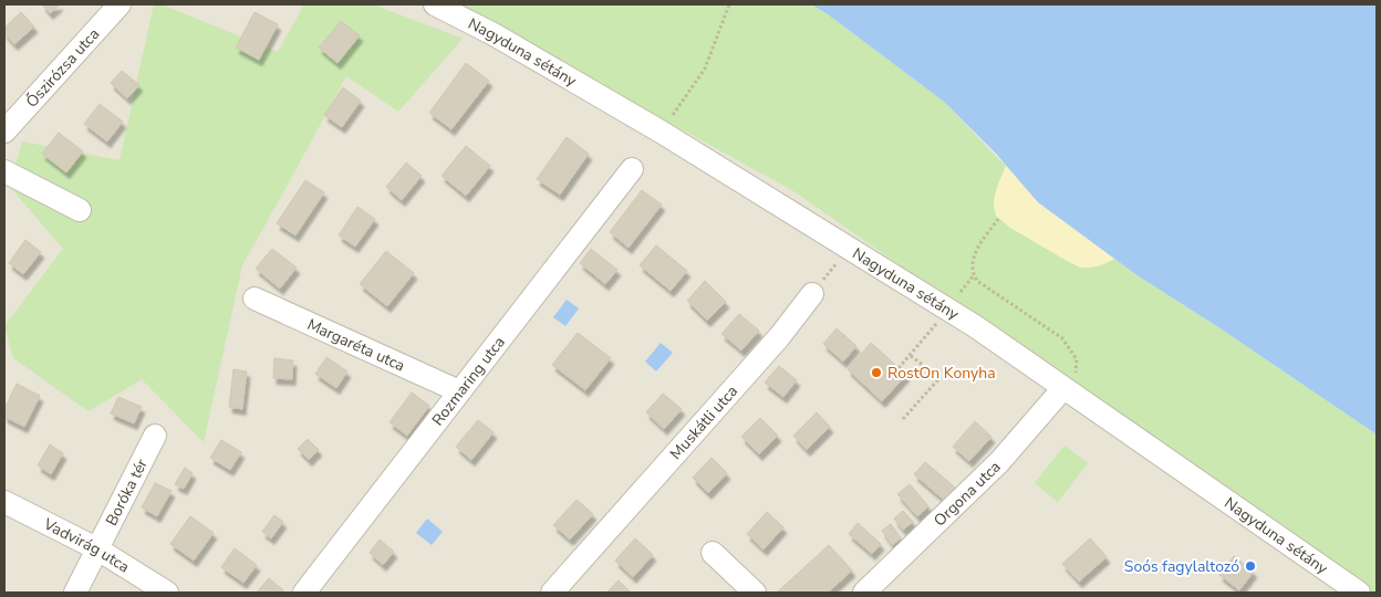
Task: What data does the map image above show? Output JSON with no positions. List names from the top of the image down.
{
  "streets": {
    "street": [
      "Nagyduna sétány",
      "Őszirózsa utca",
      "Margaréta utca",
      "Rozmaring utca",
      "Muskátli utca",
      "Boróka tér",
      "Orgona utca",
      "Vadvirág utca"
    ]
  },
  "crossings": [
    ["Nagyduna sétány", "Orgona utca"],
    ["Margaréta utca", "Rozmaring utca"],
    ["Boróka tér", "Vadvirág utca"]
  ],
  "places": ["RostOn Konyha", "Soós fagylaltozó"]
}
